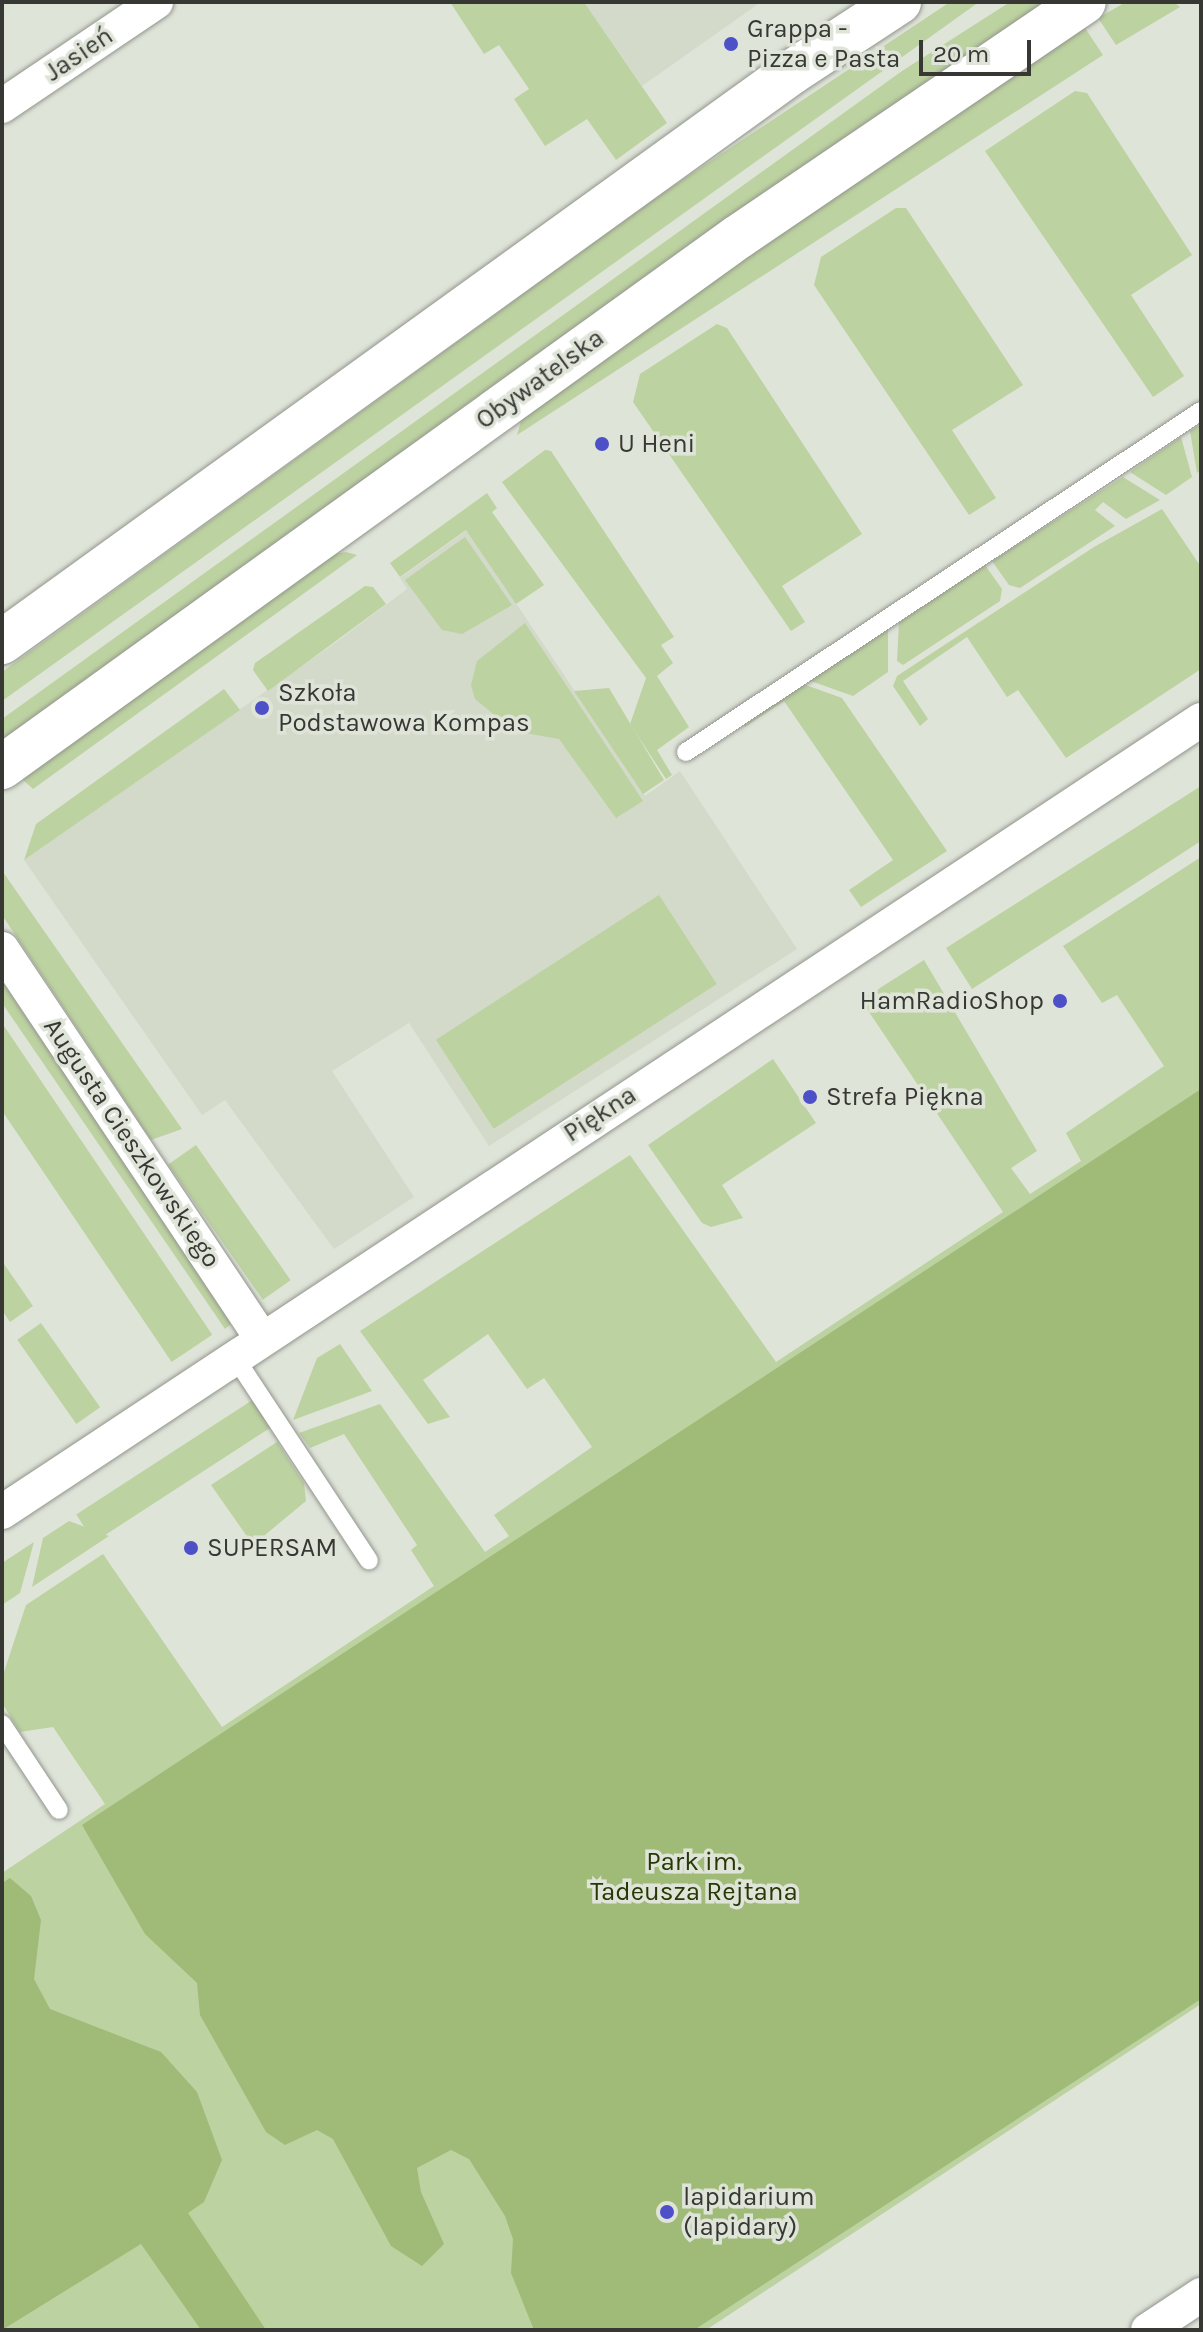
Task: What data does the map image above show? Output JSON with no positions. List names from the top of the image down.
{
  "streets": {
    "main road": ["Obywatelska"],
    "street": ["Jasień", "Piękna", "Augusta Cieszkowskiego"]
  },
  "crossings": [
    ["Piękna", "Augusta Cieszkowskiego"]
  ],
  "parks": ["Park im. Tadeusza Rejtana"],
  "places": [
    "Grappa - Pizza e Pasta",
    "U Heni",
    "Szkoła Podstawowa Kompas",
    "HamRadioShop",
    "Strefa Piękna",
    "SUPERSAM",
    "lapidarium (lapidary)"
  ],
  "scale_bar": "20 m"
}
